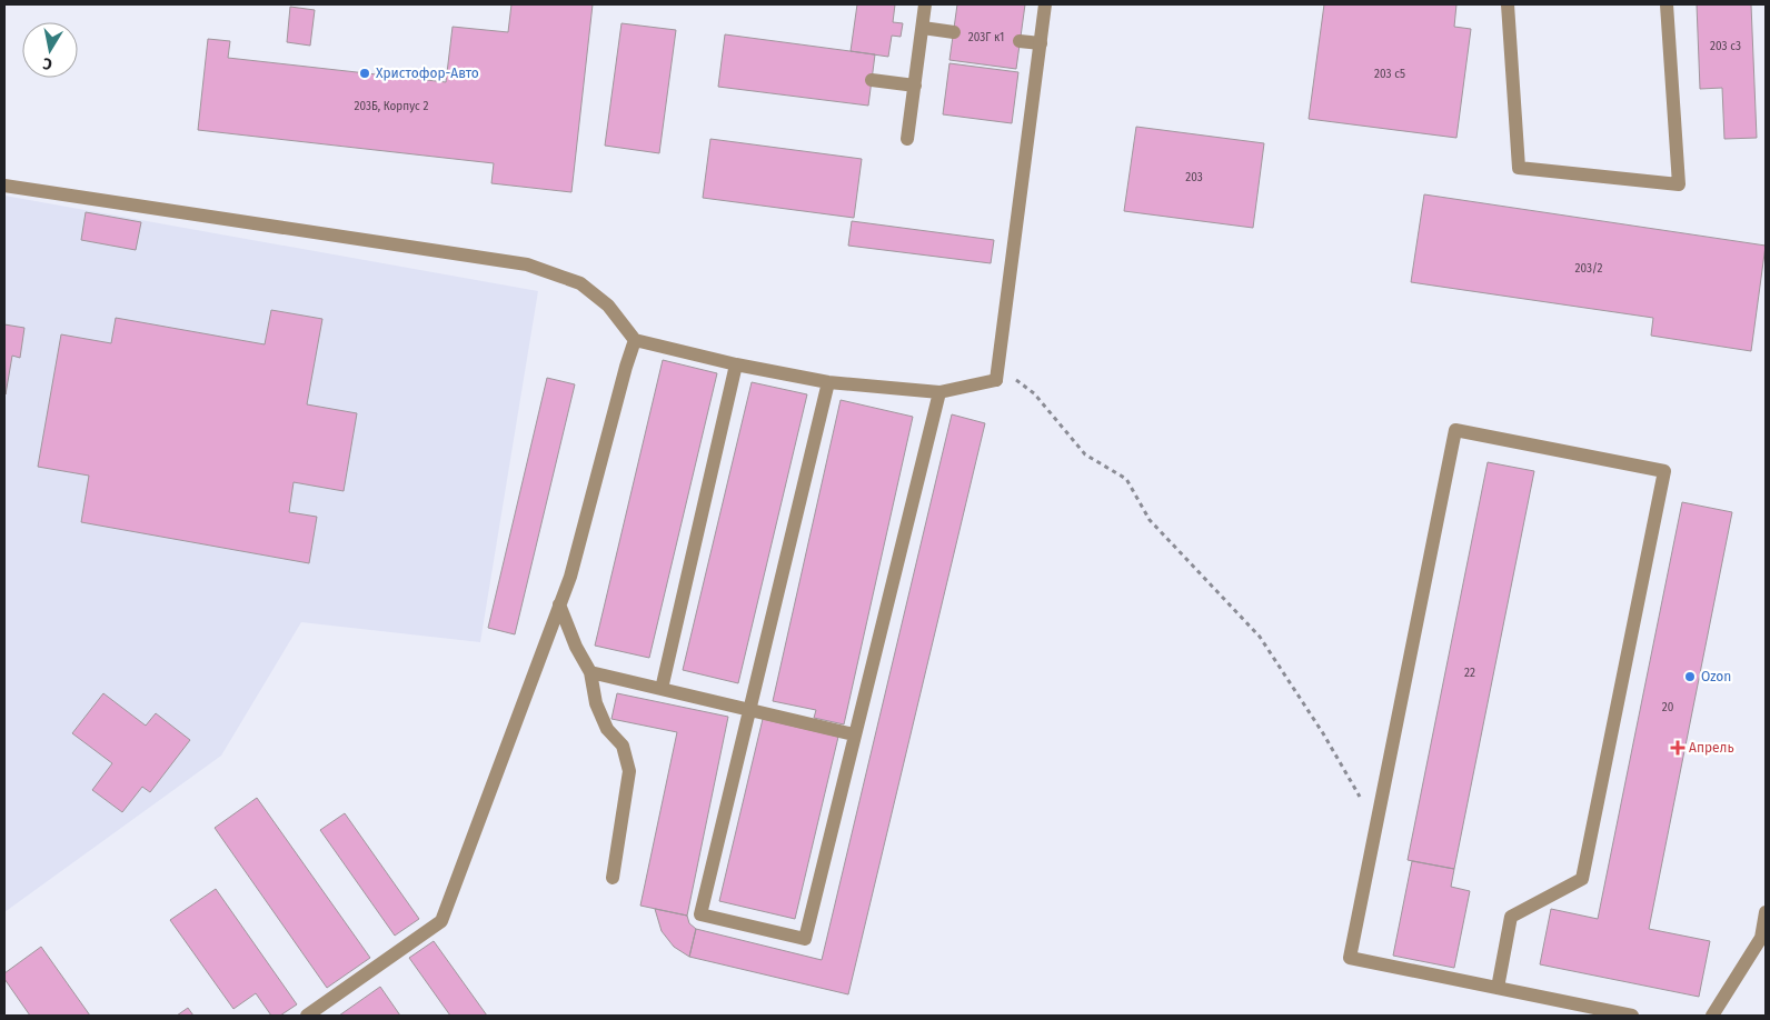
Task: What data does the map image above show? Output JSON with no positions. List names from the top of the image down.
{
  "places": {
    "other": ["Христофор-Авто", "Ozon"],
    "health": ["Апрель"]
  },
  "house_numbers": [
    "203Г к1",
    "203 с3",
    "203 с5",
    "203Б, Корпус 2",
    "203",
    "203/2",
    "22",
    "20"
  ],
  "north": "bottom"
}
